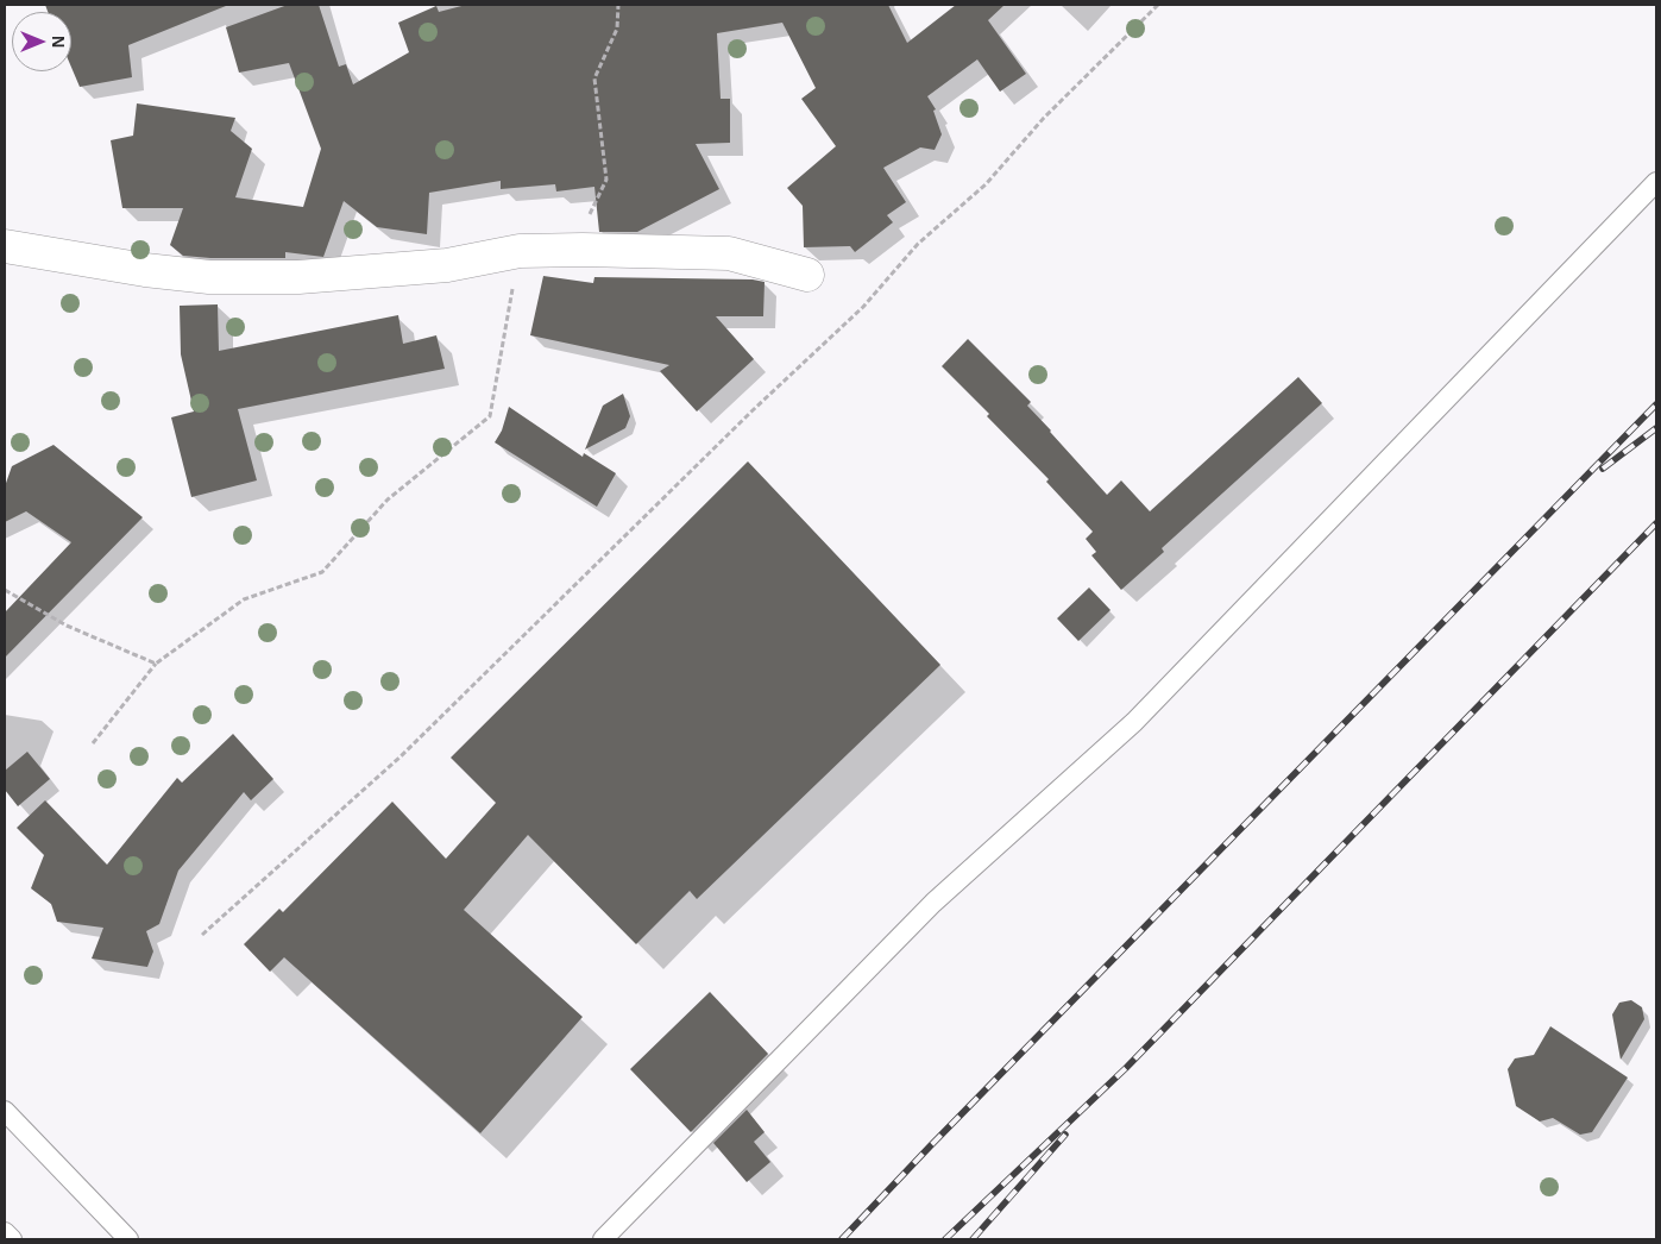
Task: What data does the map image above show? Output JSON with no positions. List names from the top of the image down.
{
  "north": "right"
}
